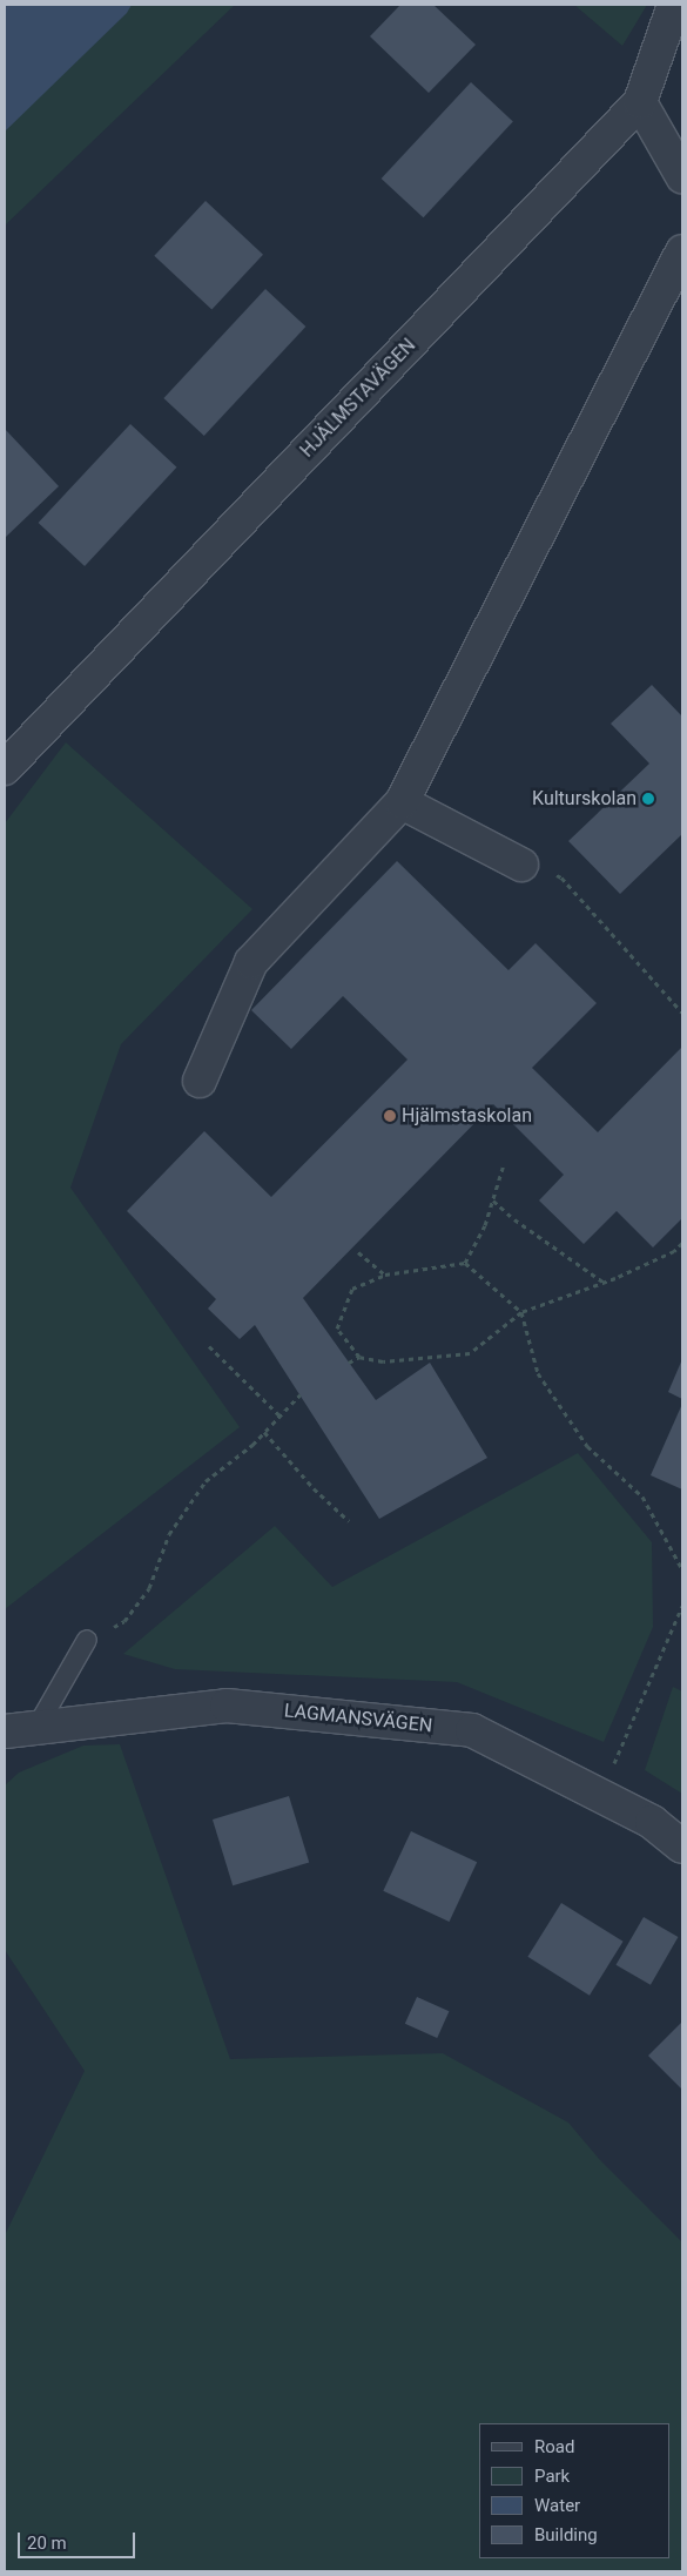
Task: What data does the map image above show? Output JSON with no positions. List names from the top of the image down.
{
  "streets": {
    "street": ["HJÄLMSTAVÄGEN", "LAGMANSVÄGEN"]
  },
  "places": ["Kulturskolan", "Hjälmstaskolan"],
  "legend": [
    "Road",
    "Park",
    "Water",
    "Building"
  ],
  "scale_bar": "20 m"
}
